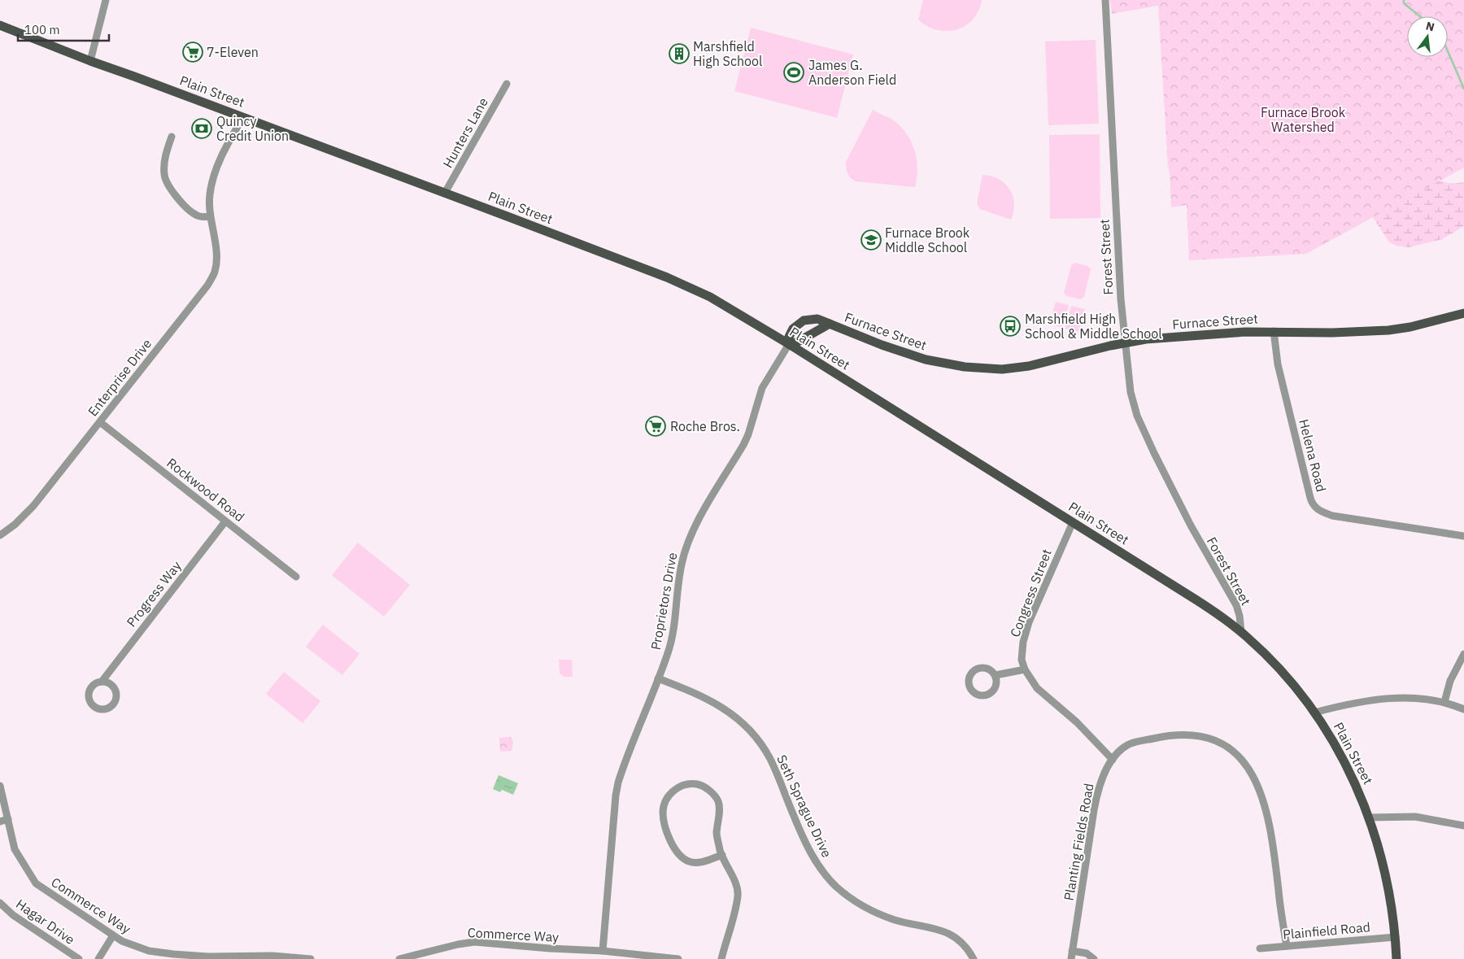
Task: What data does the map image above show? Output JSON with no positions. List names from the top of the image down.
{
  "streets": {
    "main road": ["Plain Street", "Furnace Street"],
    "street": [
      "Hunters Lane",
      "Forest Street",
      "Enterprise Drive",
      "Helena Road",
      "Rockwood Road",
      "Congress Street",
      "Progress Way",
      "Proprietors Drive",
      "Seth Sprague Drive",
      "Planting Fields Road",
      "Commerce Way",
      "Hagar Drive",
      "Plainfield Road"
    ]
  },
  "crossings": [
    ["Plain Street", "Hunters Lane"],
    ["Plain Street", "Forest Street"],
    ["Plain Street", "Furnace Street"],
    ["Plain Street", "Enterprise Drive"],
    ["Plain Street", "Congress Street"],
    ["Plain Street", "Proprietors Drive"],
    ["Plain Street", "Plainfield Road"],
    ["Forest Street", "Furnace Street"],
    ["Furnace Street", "Helena Road"],
    ["Furnace Street", "Proprietors Drive"],
    ["Enterprise Drive", "Rockwood Road"],
    ["Rockwood Road", "Progress Way"],
    ["Congress Street", "Planting Fields Road"],
    ["Proprietors Drive", "Seth Sprague Drive"],
    ["Proprietors Drive", "Commerce Way"],
    ["Planting Fields Road", "Plainfield Road"]
  ],
  "parks": ["Furnace Brook Watershed"],
  "places": {
    "supermarket": ["7-Eleven", "Roche Bros."],
    "building": ["Marshfield High School"],
    "sports": ["James G. Anderson Field"],
    "bank": ["Quincy Credit Union"],
    "school or university": ["Furnace Brook Middle School"],
    "bus stop": ["Marshfield High School & Middle School"]
  },
  "scale_bar": "100 m",
  "north": "top"
}
